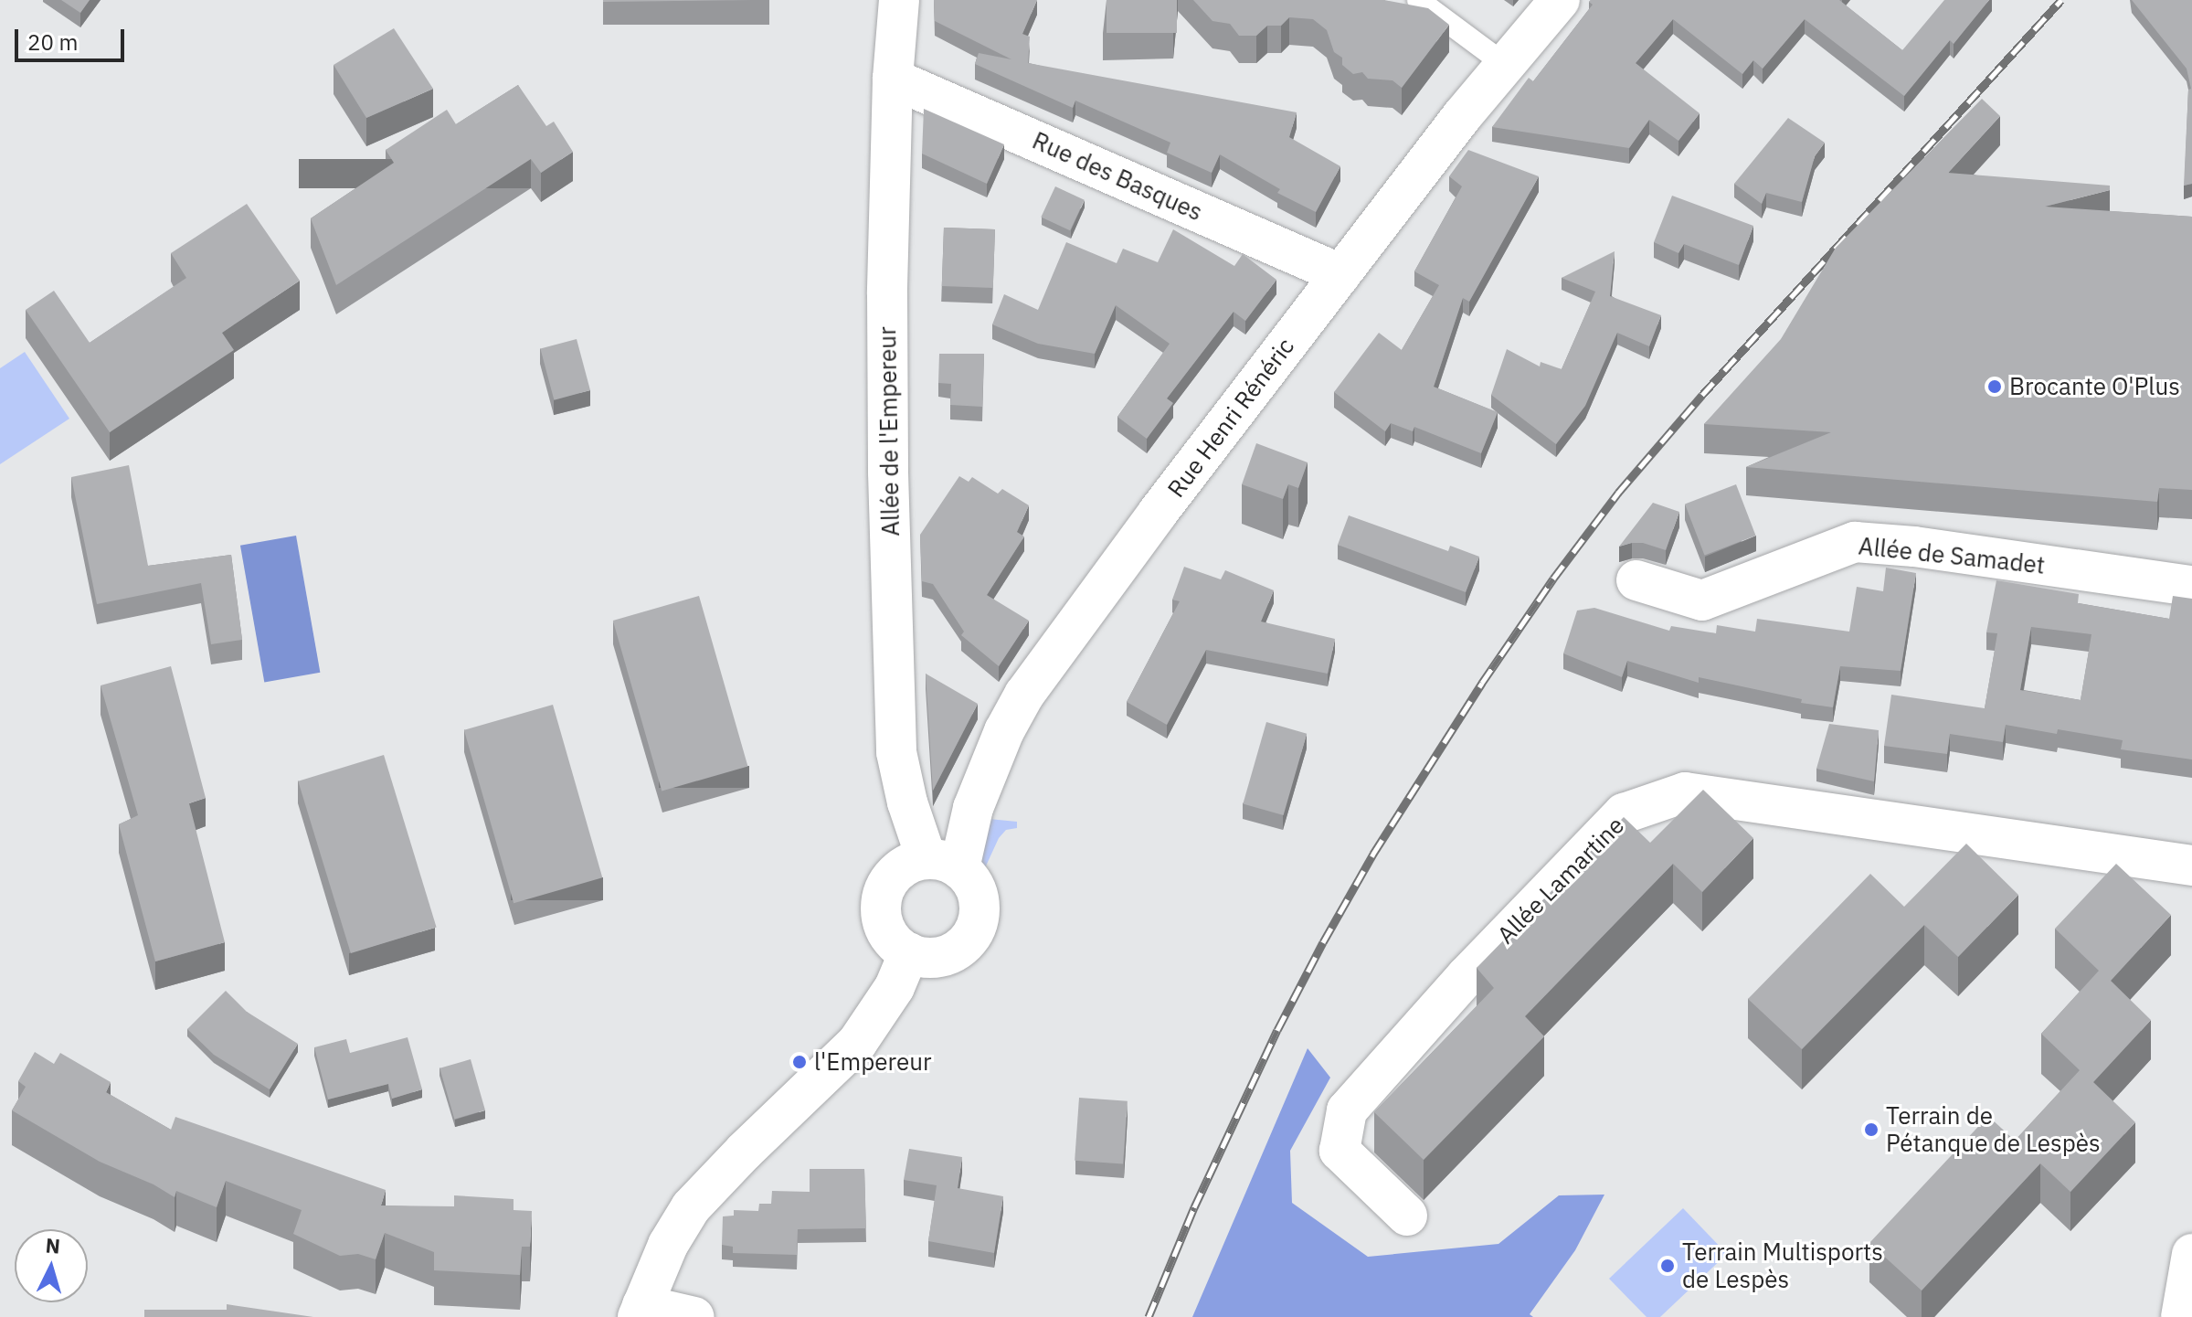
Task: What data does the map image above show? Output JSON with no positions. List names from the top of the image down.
{
  "streets": {
    "street": [
      "Rue des Basques",
      "Rue Henri Rénéric",
      "Allée de l'Empereur",
      "Allée de Samadet",
      "Allée Lamartine"
    ]
  },
  "crossings": [
    ["Rue des Basques", "Rue Henri Rénéric"],
    ["Rue des Basques", "Allée de l'Empereur"],
    ["Rue Henri Rénéric", "Allée de l'Empereur"]
  ],
  "places": [
    "Brocante O'Plus",
    "l'Empereur",
    "Terrain de Pétanque de Lespès",
    "Terrain Multisports de Lespès"
  ],
  "scale_bar": "20 m",
  "north": "top"
}
